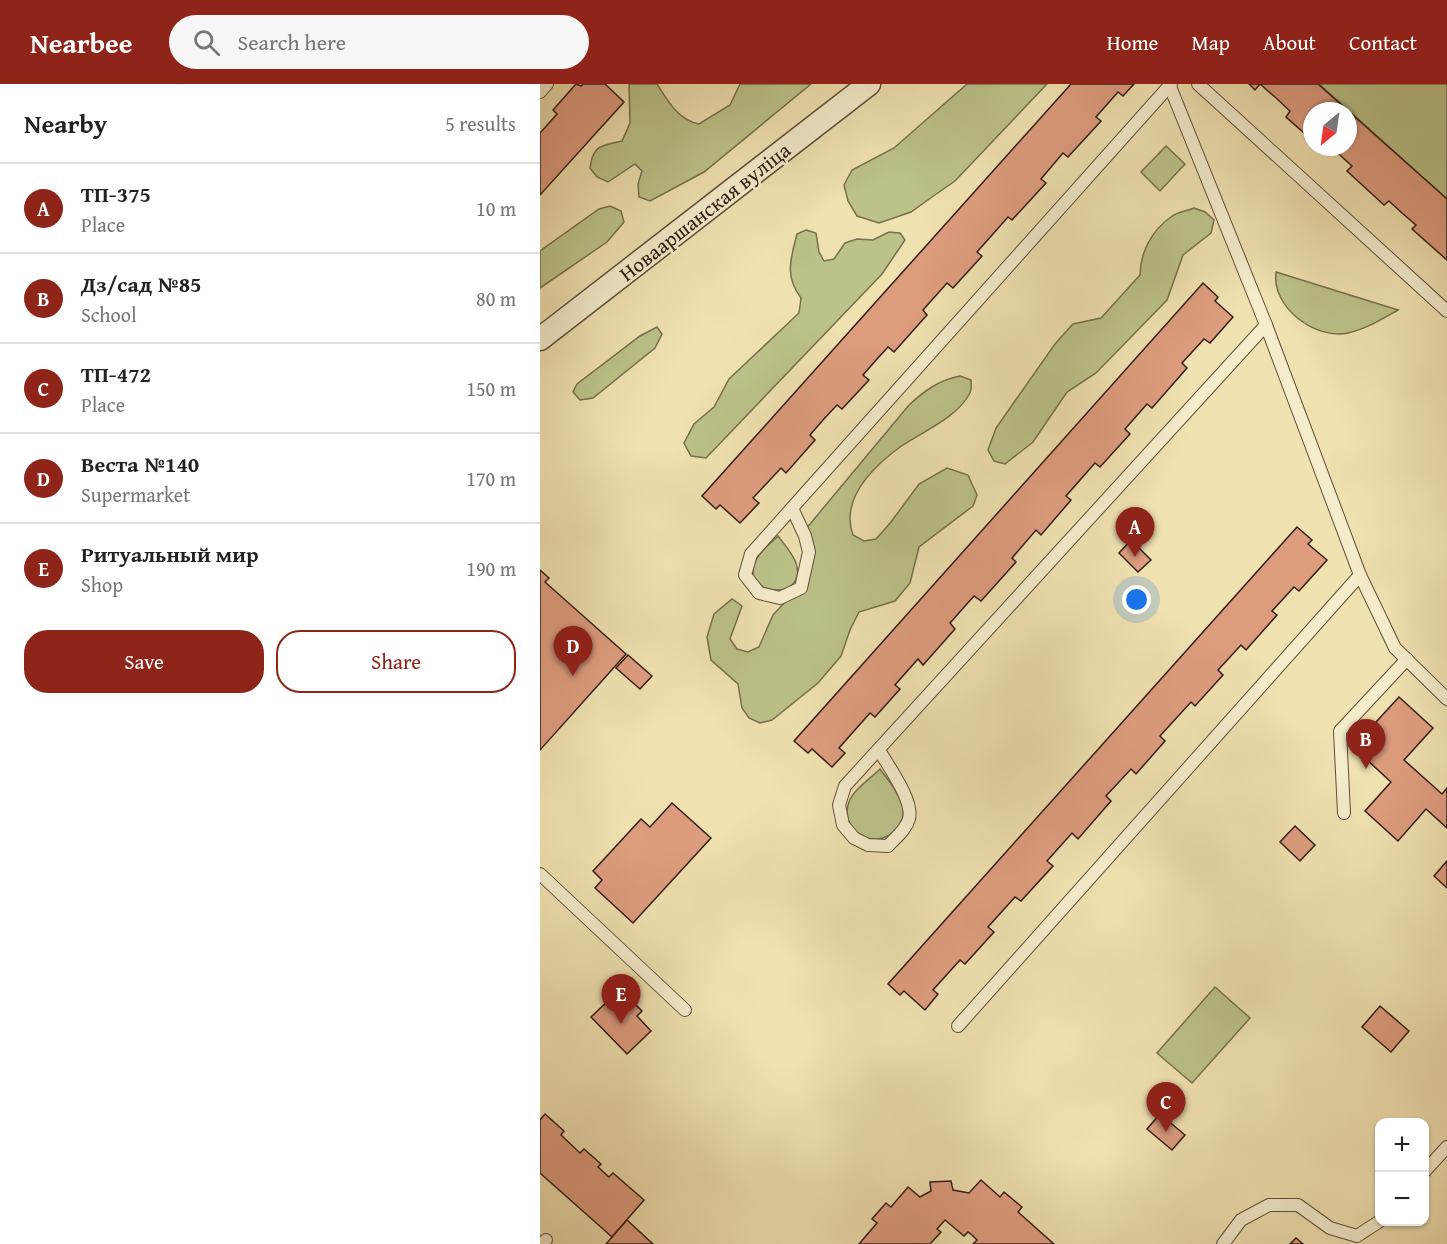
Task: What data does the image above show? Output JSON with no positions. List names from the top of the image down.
{
  "streets": {
    "street": ["Новааршанская вуліца"]
  },
  "north": "bottom left",
  "page": {
    "header": "Nearbee",
    "search": "Search here",
    "nav": [
      "Home",
      "Map",
      "About",
      "Contact"
    ],
    "heading": ["Nearby", "5 results"],
    "list": [
      {
        "mark": "A",
        "name": "ТП-375",
        "note": "Place",
        "value": "10 m"
      },
      {
        "mark": "B",
        "name": "Дз/сад №85",
        "note": "School",
        "value": "80 m"
      },
      {
        "mark": "C",
        "name": "ТП-472",
        "note": "Place",
        "value": "150 m"
      },
      {
        "mark": "D",
        "name": "Веста №140",
        "note": "Supermarket",
        "value": "170 m"
      },
      {
        "mark": "E",
        "name": "Ритуальный мир",
        "note": "Shop",
        "value": "190 m"
      }
    ],
    "pins": [
      "A",
      "D",
      "B",
      "E",
      "C"
    ],
    "buttons": ["Save", "Share"],
    "map_buttons": ["+", "−"]
  }
}
